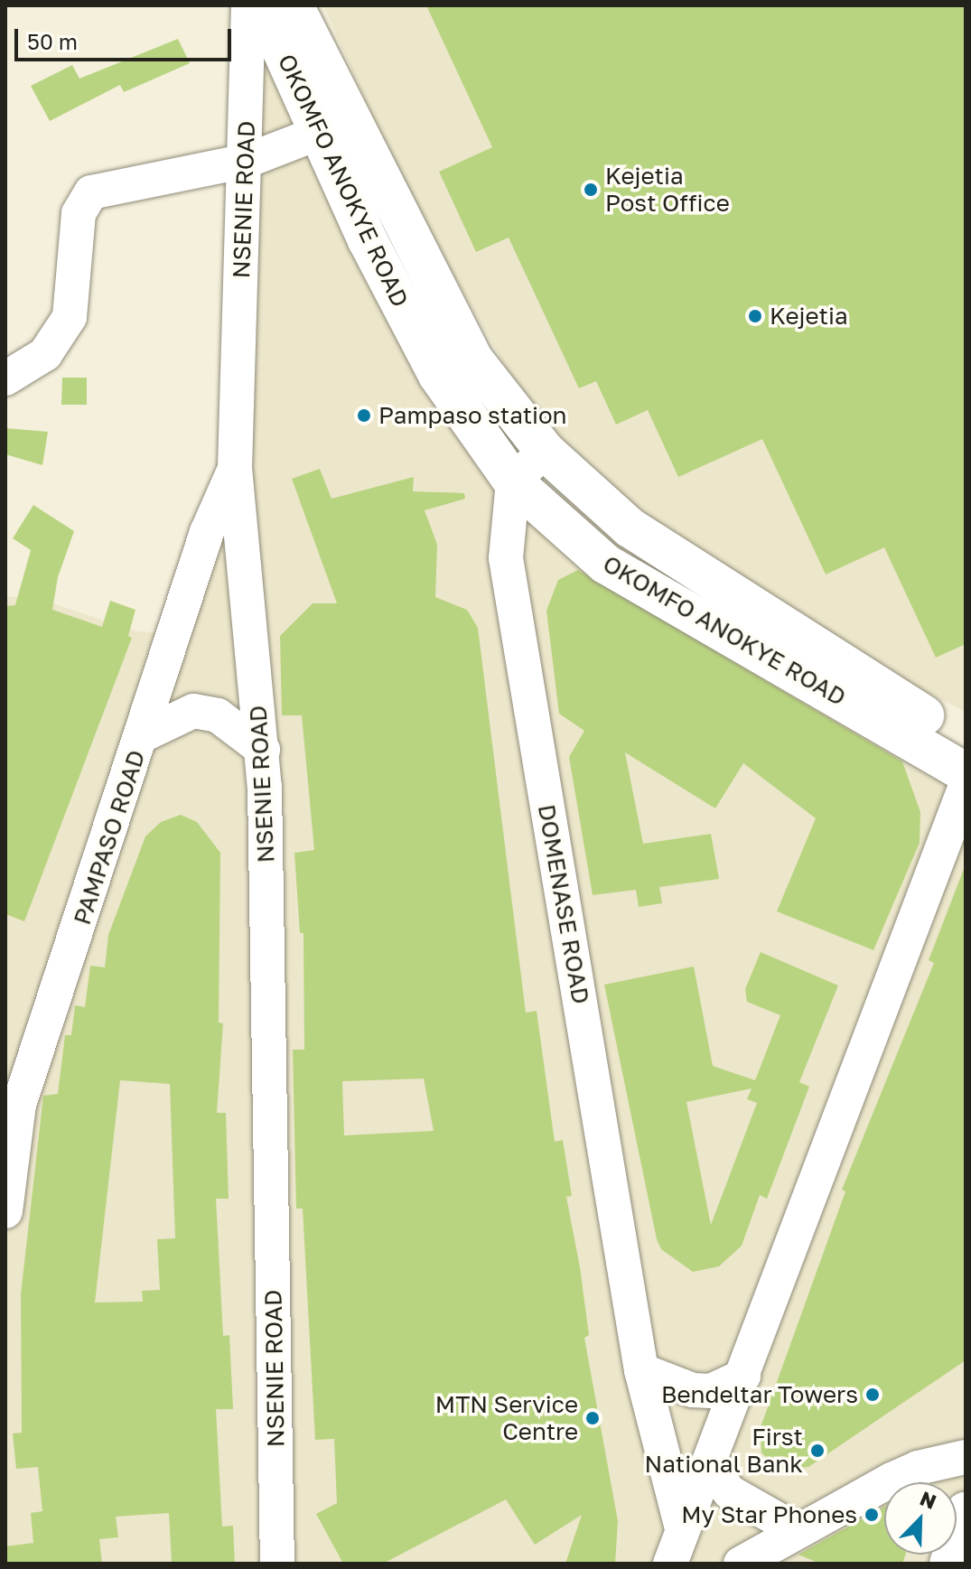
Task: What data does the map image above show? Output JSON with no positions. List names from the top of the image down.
{
  "streets": {
    "main road": ["OKOMFO ANOKYE ROAD"],
    "street": ["NSENIE ROAD", "PAMPASO ROAD", "DOMENASE ROAD"]
  },
  "crossings": [
    ["OKOMFO ANOKYE ROAD", "DOMENASE ROAD"],
    ["NSENIE ROAD", "PAMPASO ROAD"]
  ],
  "places": [
    "Kejetia Post Office",
    "Kejetia",
    "Pampaso station",
    "Bendeltar Towers",
    "MTN Service Centre",
    "First National Bank",
    "My Star Phones"
  ],
  "scale_bar": "50 m",
  "north": "top right"
}
